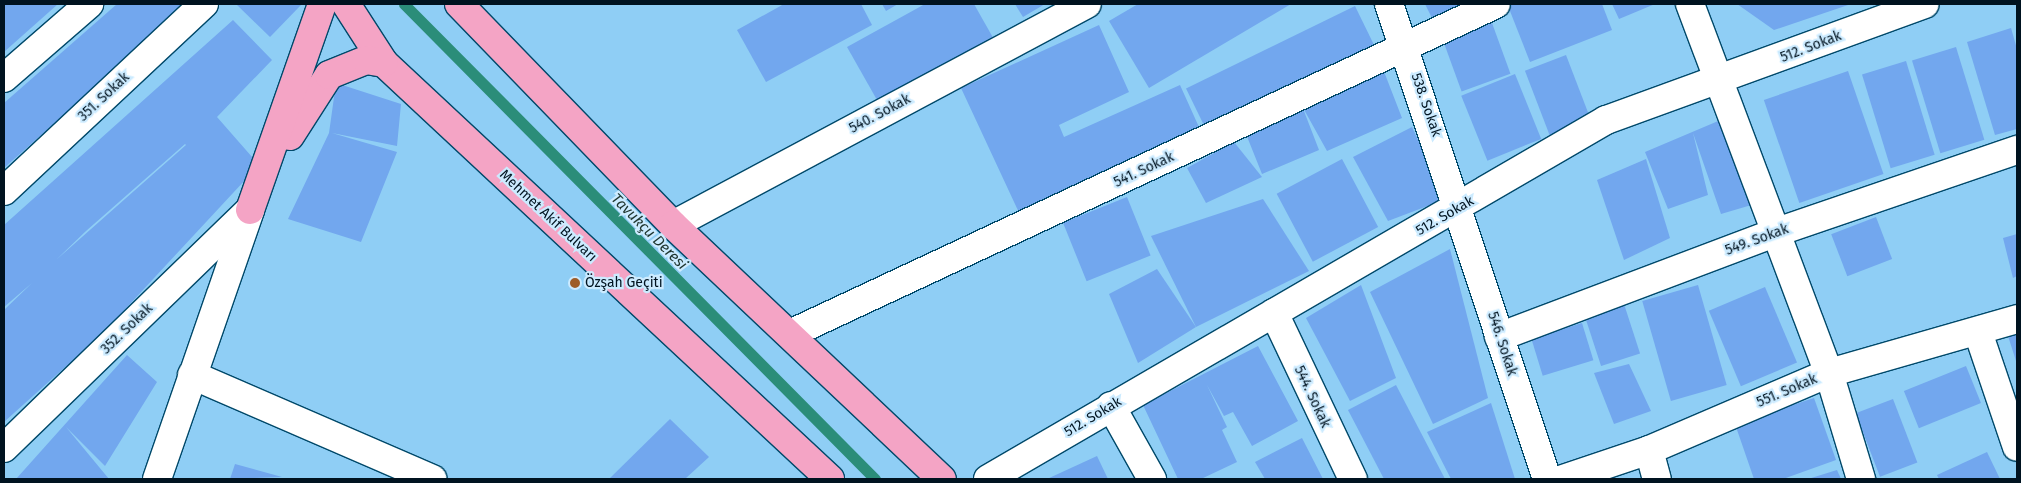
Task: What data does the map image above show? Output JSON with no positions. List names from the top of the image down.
{
  "streets": {
    "main road": ["Mehmet Akif Bulvarı"],
    "street": [
      "512. Sokak",
      "351. Sokak",
      "538. Sokak",
      "540. Sokak",
      "541. Sokak",
      "549. Sokak",
      "352. Sokak",
      "546. Sokak",
      "551. Sokak",
      "544. Sokak"
    ]
  },
  "crossings": [
    ["512. Sokak", "538. Sokak"],
    ["512. Sokak", "546. Sokak"],
    ["512. Sokak", "544. Sokak"],
    ["538. Sokak", "541. Sokak"],
    ["538. Sokak", "546. Sokak"],
    ["549. Sokak", "546. Sokak"]
  ],
  "water": ["Tavukçu Deresi"],
  "places": ["Özşah Geçiti"]
}
